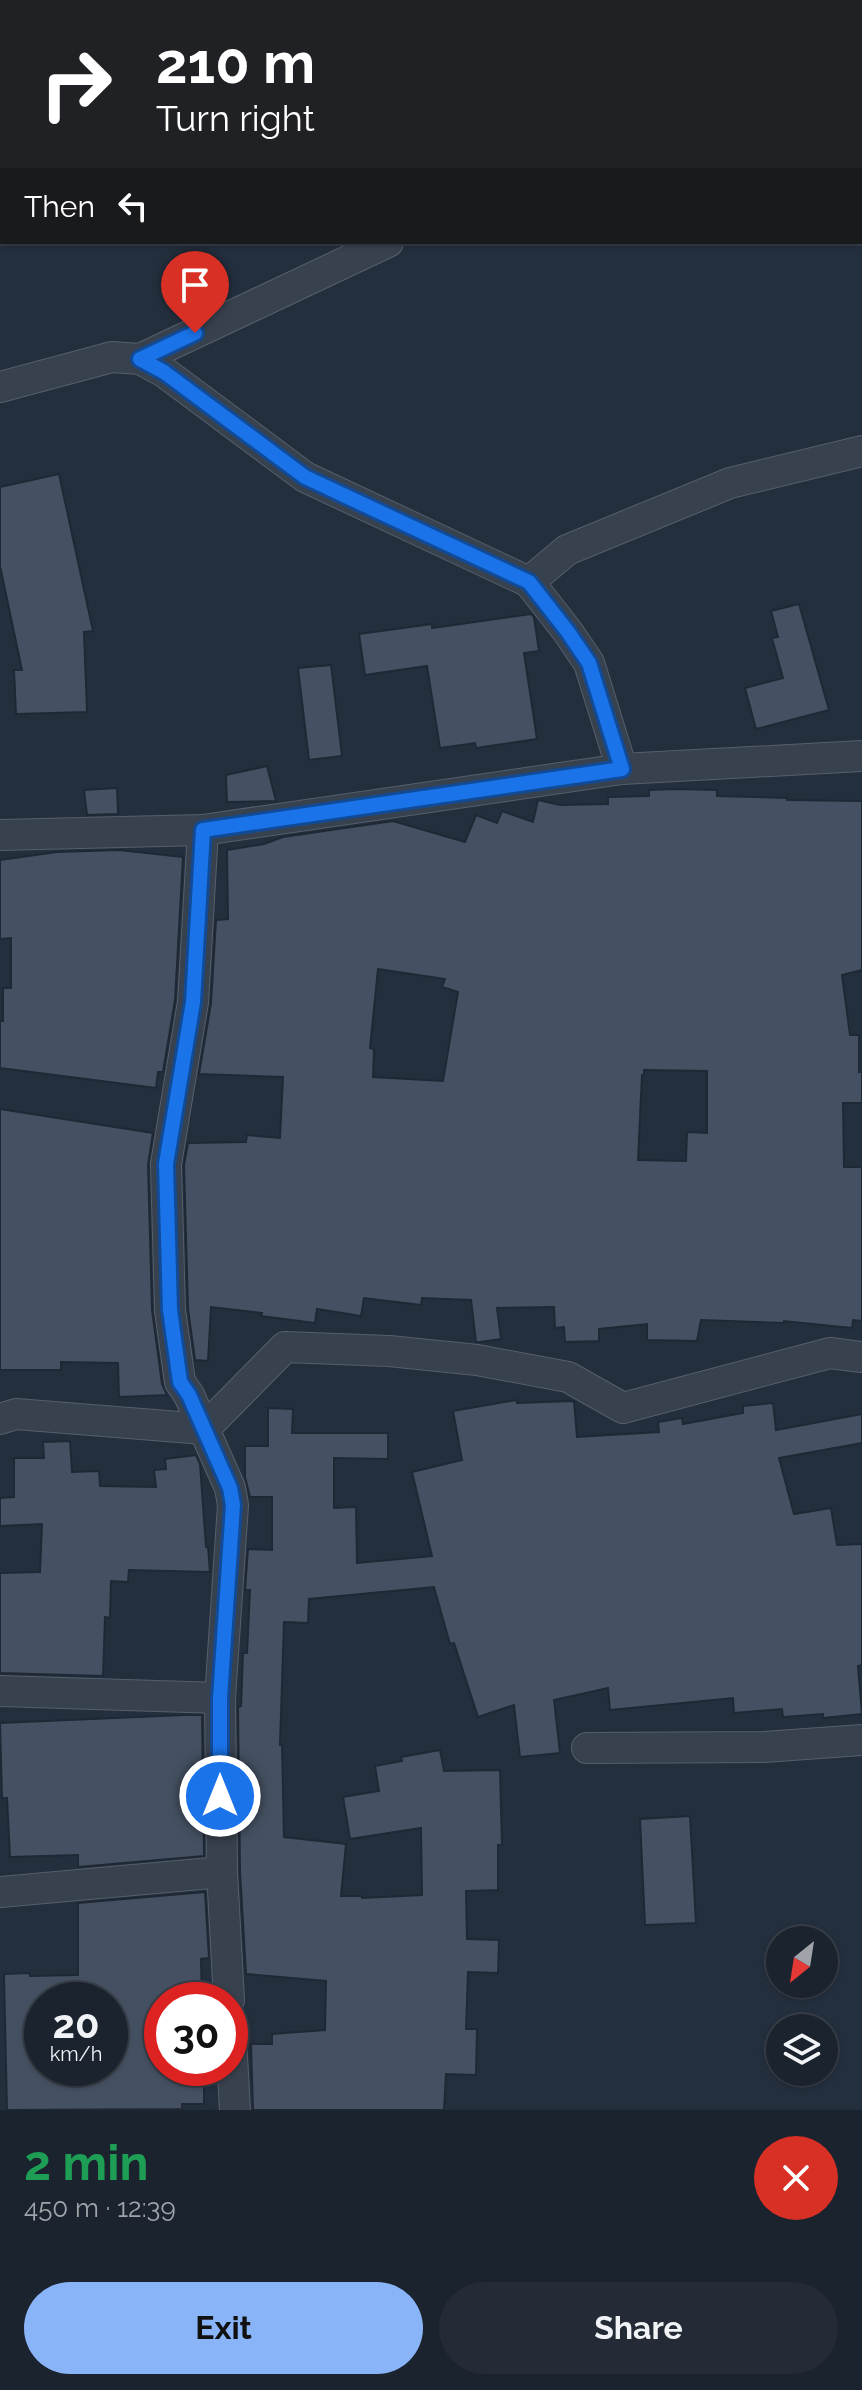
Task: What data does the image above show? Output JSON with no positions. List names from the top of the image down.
{
  "north": "bottom left",
  "page": {
    "turn": ["210 m", "Turn right"],
    "then": "Then",
    "speed": "20 km/h",
    "limit": "30",
    "heading": ["2 min", "450 m · 12:39"],
    "buttons": ["Exit", "Share"]
  }
}
